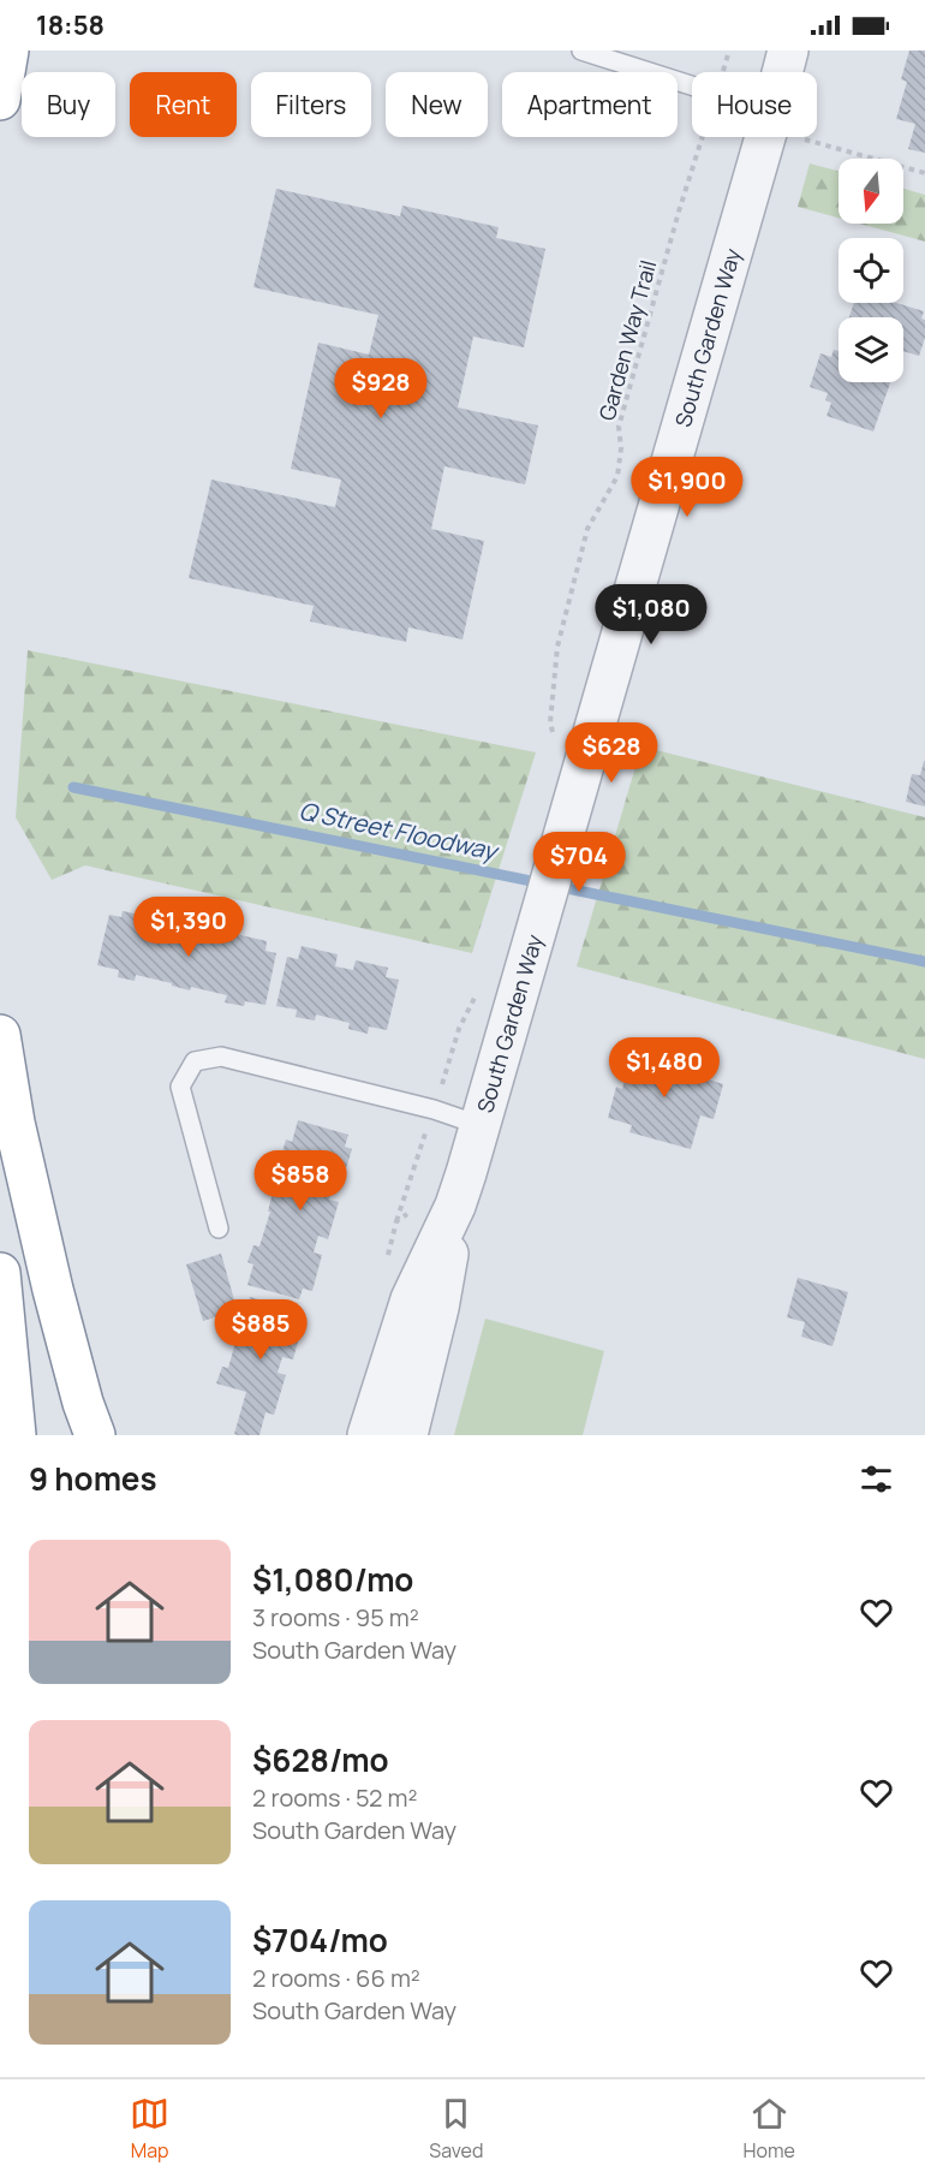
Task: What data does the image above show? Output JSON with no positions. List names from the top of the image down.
{
  "streets": {
    "street": ["South Garden Way"],
    "path": ["Garden Way Trail"]
  },
  "water": ["Q Street Floodway"],
  "north": "bottom",
  "page": {
    "status": "18:58",
    "chip": [
      "Buy",
      "Rent",
      "Filters",
      "New",
      "Apartment",
      "House"
    ],
    "price": [
      "$928",
      "$1,900",
      "$1,080",
      "$628",
      "$704",
      "$1,390",
      "$1,480",
      "$858",
      "$885"
    ],
    "heading": "9 homes",
    "list": [
      {
        "name": "$1,080/mo",
        "note": "3 rooms · 95 m² · South Garden Way"
      },
      {
        "name": "$628/mo",
        "note": "2 rooms · 52 m² · South Garden Way"
      },
      {
        "name": "$704/mo",
        "note": "2 rooms · 66 m² · South Garden Way"
      }
    ],
    "tabs": ["Map", "Saved", "Home"]
  }
}
